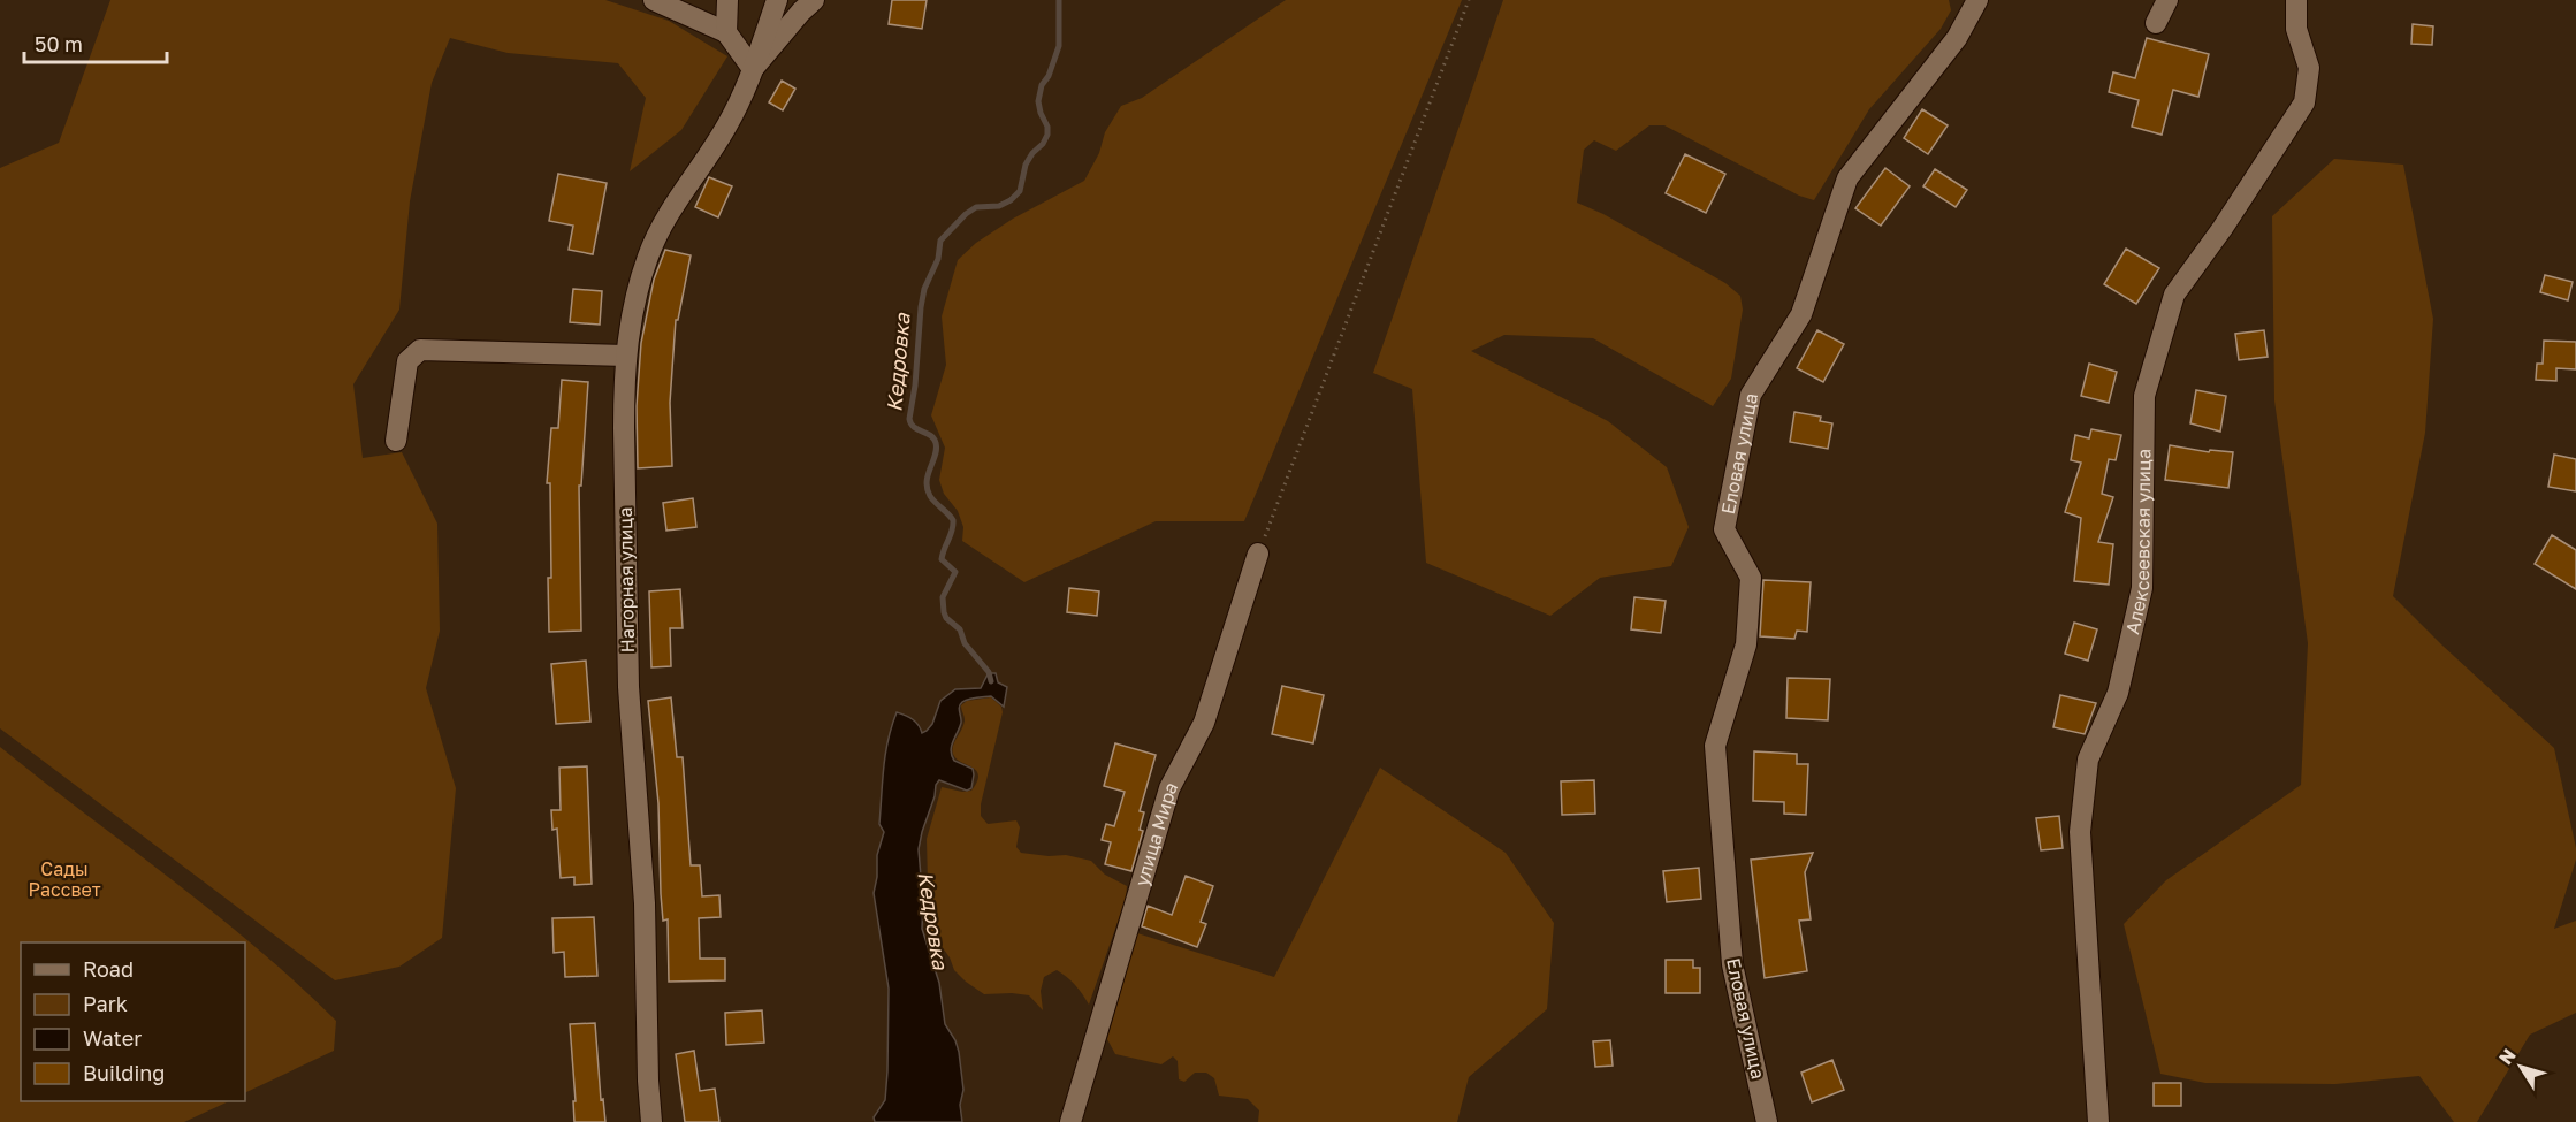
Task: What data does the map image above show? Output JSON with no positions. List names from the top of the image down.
{
  "streets": {
    "street": [
      "Еловая улица",
      "Алексеевская улица",
      "Нагорная улица",
      "улица Мира"
    ]
  },
  "water": ["Кедровка"],
  "parks": ["Сады Рассвет"],
  "legend": [
    "Road",
    "Park",
    "Water",
    "Building"
  ],
  "scale_bar": "50 m",
  "north": "top left"
}
